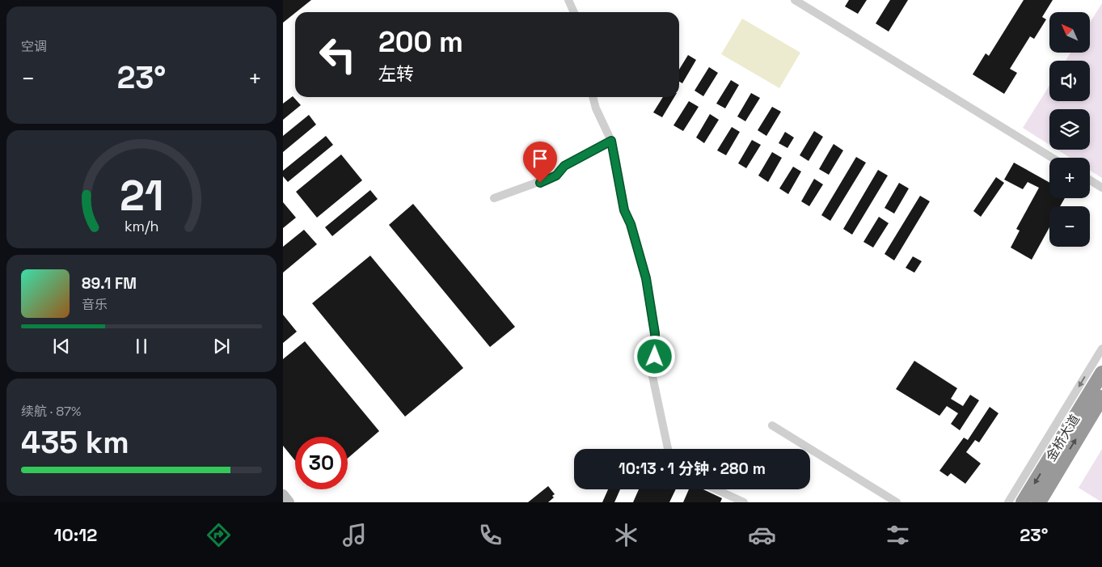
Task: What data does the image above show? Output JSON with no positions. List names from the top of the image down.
{
  "streets": {
    "highway": ["金桥大道"]
  },
  "north": "top left",
  "page": {
    "tile": [
      "空调",
      ["续航 · 87%", "435 km"]
    ],
    "map_buttons": ["+", "−"],
    "turn": ["200 m", "左转"],
    "heat": ["−", "23°", "+"],
    "song": ["89.1 FM", "音乐"],
    "limit": "30",
    "trip": "10:13 · 1 分钟 · 280 m",
    "tabs": ["10:12", "23°"],
    "gauge": ["21", "km/h"]
  }
}
